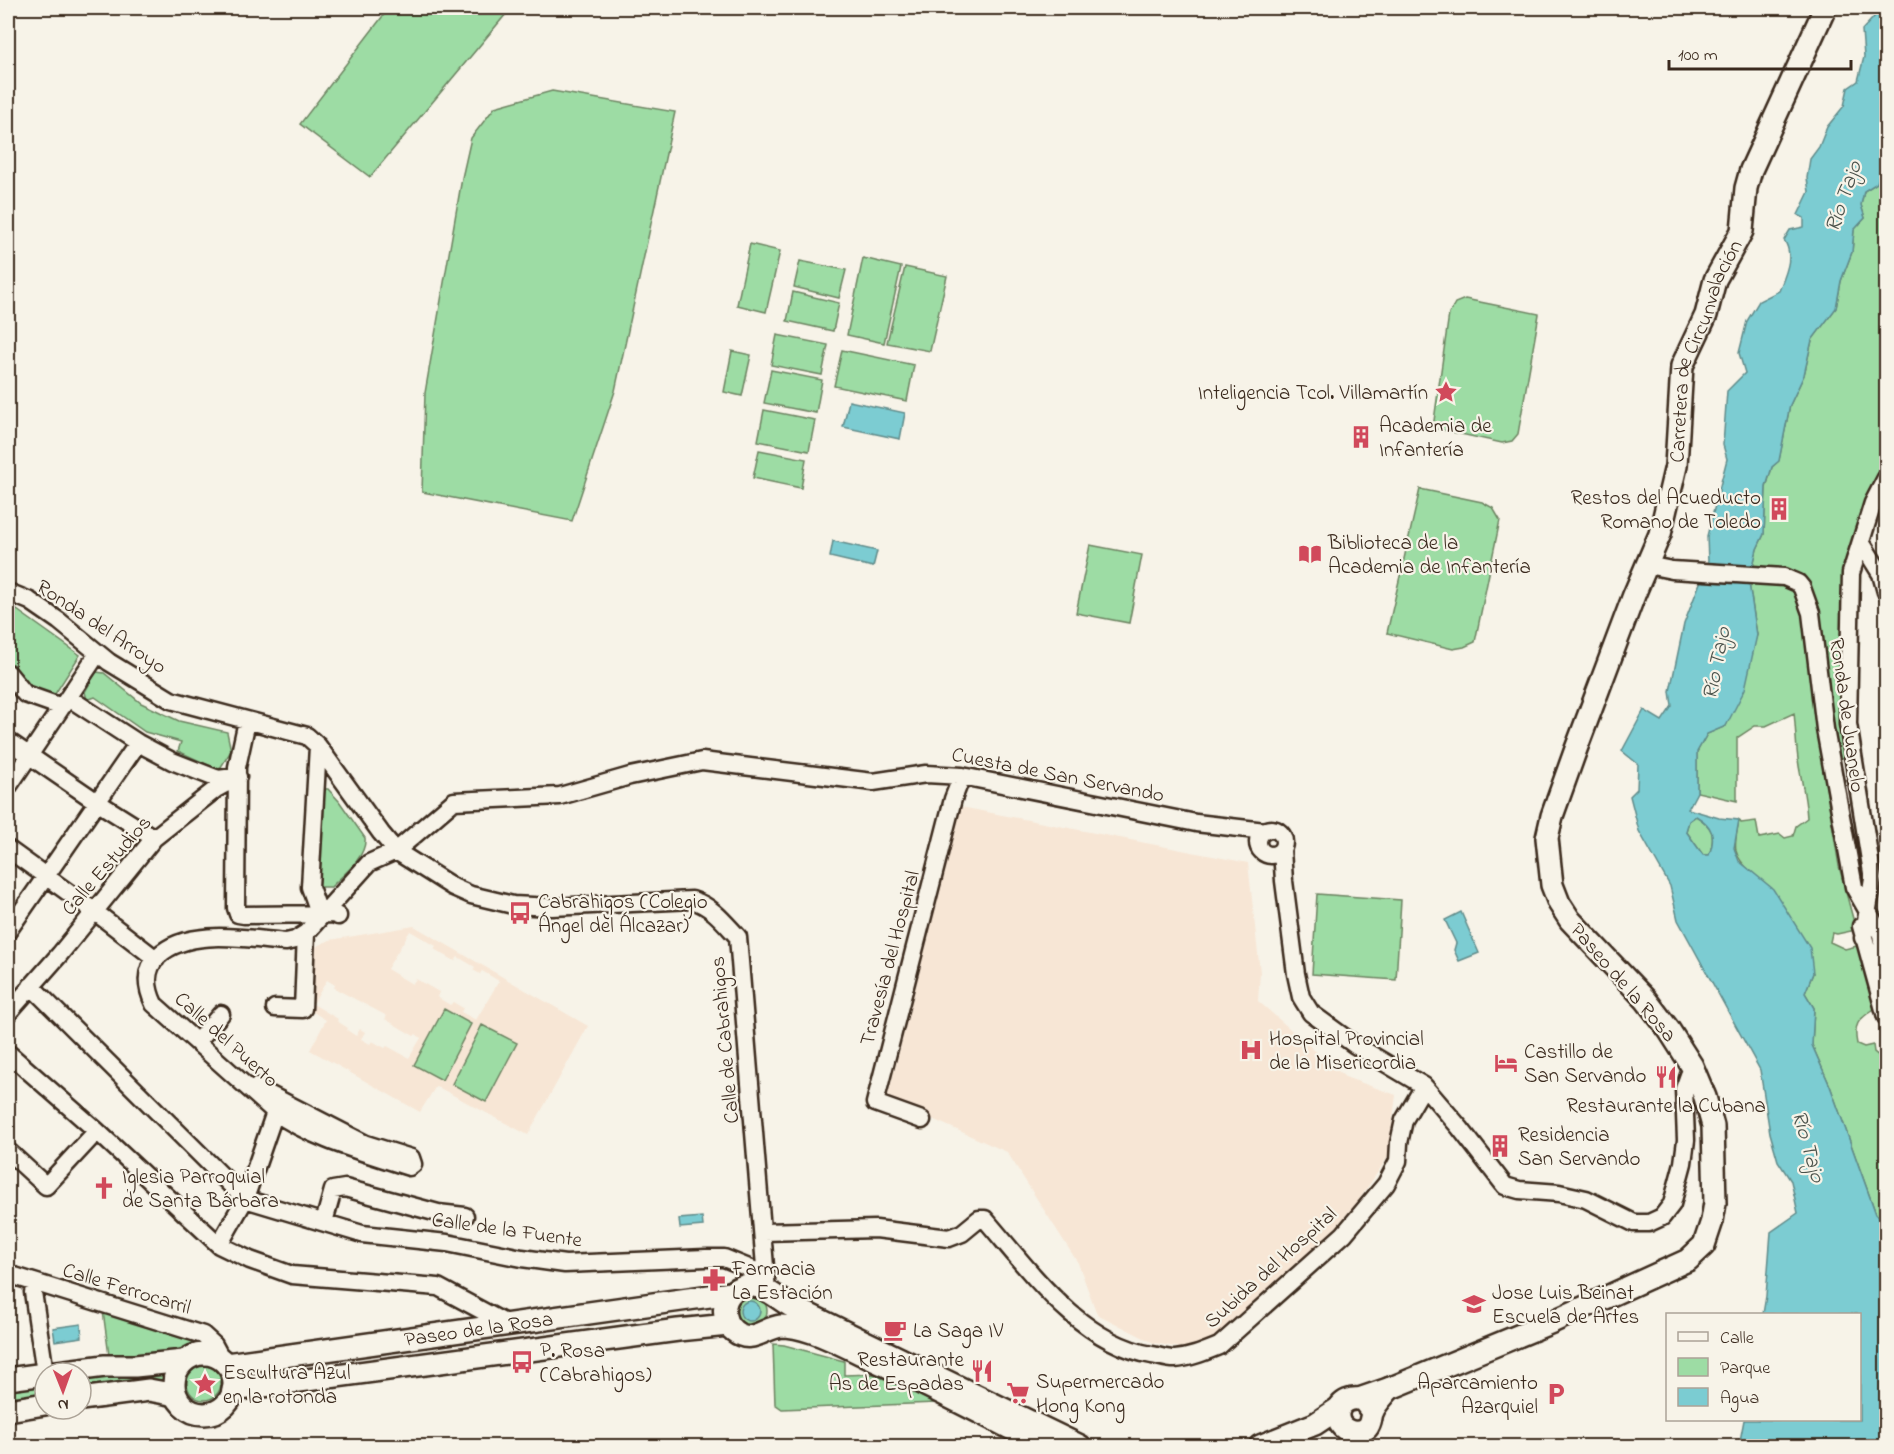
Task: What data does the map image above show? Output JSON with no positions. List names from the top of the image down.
{
  "streets": {
    "main road": ["Carretera de Circunvalación", "Paseo de la Rosa"],
    "street": [
      "Ronda del Arroyo",
      "Ronda de Juanelo",
      "Cuesta de San Servando",
      "Calle Estudios",
      "Travesía del Hospital",
      "Calle del Puerto",
      "Calle de Cabrahigos",
      "Calle de la Fuente",
      "Subida del Hospital",
      "Calle Ferrocarril"
    ]
  },
  "crossings": [
    ["Carretera de Circunvalación", "Ronda de Juanelo"],
    ["Carretera de Circunvalación", "Paseo de la Rosa"],
    ["Ronda del Arroyo", "Cuesta de San Servando"],
    ["Ronda del Arroyo", "Calle de Cabrahigos"],
    ["Ronda de Juanelo", "Paseo de la Rosa"],
    ["Cuesta de San Servando", "Travesía del Hospital"],
    ["Cuesta de San Servando", "Calle de Cabrahigos"],
    ["Calle Estudios", "Calle de la Fuente"],
    ["Paseo de la Rosa", "Calle de Cabrahigos"],
    ["Paseo de la Rosa", "Calle de la Fuente"],
    ["Paseo de la Rosa", "Calle Ferrocarril"],
    ["Calle del Puerto", "Calle de la Fuente"],
    ["Calle de Cabrahigos", "Calle de la Fuente"],
    ["Calle de Cabrahigos", "Subida del Hospital"]
  ],
  "water": ["Río Tajo"],
  "places": {
    "place": ["Inteligencia Tcol. Villamartín", "Escultura Azul en la rotonda"],
    "building": ["Academia de Infantería", "Restos del Acueducto Romano de Toledo", "Residencia San Servando"],
    "library": ["Biblioteca de la Academia de Infantería"],
    "bus stop": ["Cabrahigos (Colegio Ángel del Álcazar)", "P. Rosa (Cabrahigos)"],
    "hospital": ["Hospital Provincial de la Misericordia"],
    "hotel": ["Castillo de San Servando"],
    "restaurant": ["Restaurante la Cubana", "Restaurante As de Espadas"],
    "church": ["Iglesia Parroquial de Santa Bárbara"],
    "pharmacy": ["Farmacia La Estación"],
    "school or university": ["Jose Luis Beinat Escuela de Artes"],
    "cafe": ["La Saga IV"],
    "supermarket": ["Supermercado Hong Kong"],
    "parking": ["Aparcamiento Azarquiel"]
  },
  "legend": ["Calle", "Parque", "Agua"],
  "scale_bar": "100 m",
  "north": "bottom"
}
